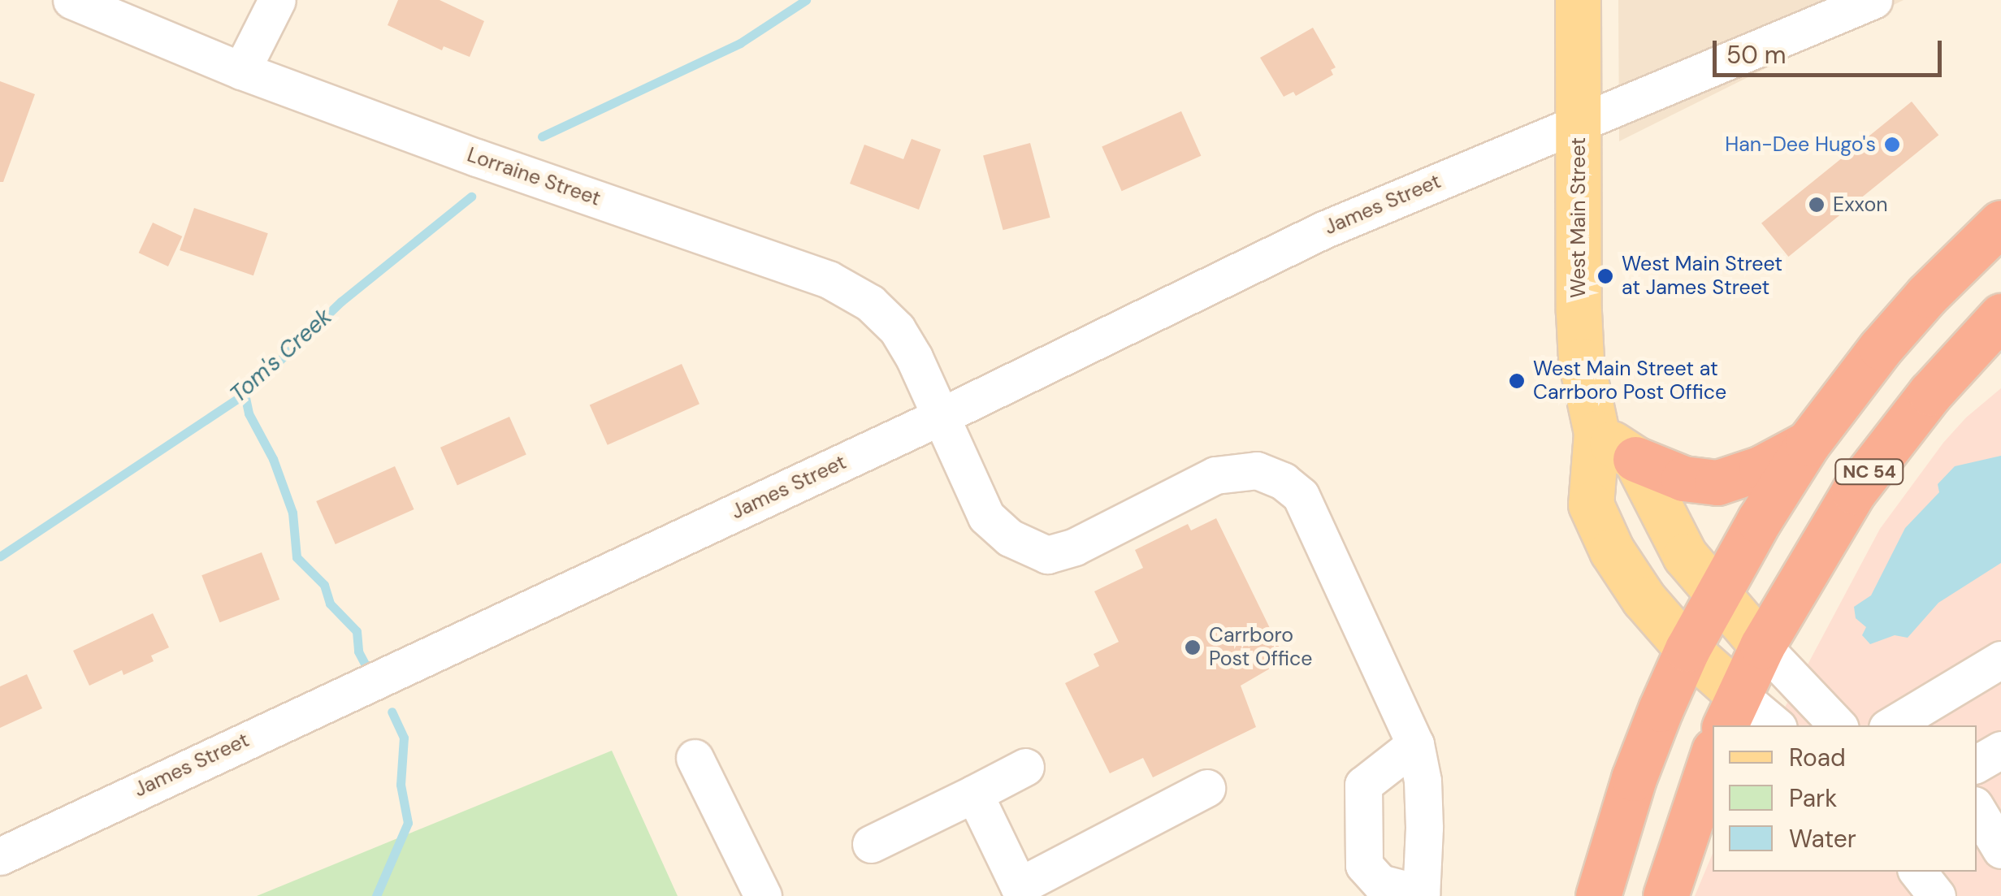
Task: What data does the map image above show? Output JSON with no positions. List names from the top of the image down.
{
  "streets": {
    "highway": ["NC 54"],
    "main road": ["West Main Street"],
    "street": ["Lorraine Street", "James Street"]
  },
  "crossings": [
    ["Lorraine Street", "James Street"],
    ["James Street", "West Main Street"],
    ["West Main Street", "NC 54"]
  ],
  "water": ["Tom's Creek"],
  "places": [
    "Han-Dee Hugo's",
    "Exxon",
    "West Main Street at James Street",
    "West Main Street at Carrboro Post Office",
    "Carrboro Post Office"
  ],
  "legend": ["Road", "Park", "Water"],
  "scale_bar": "50 m"
}
